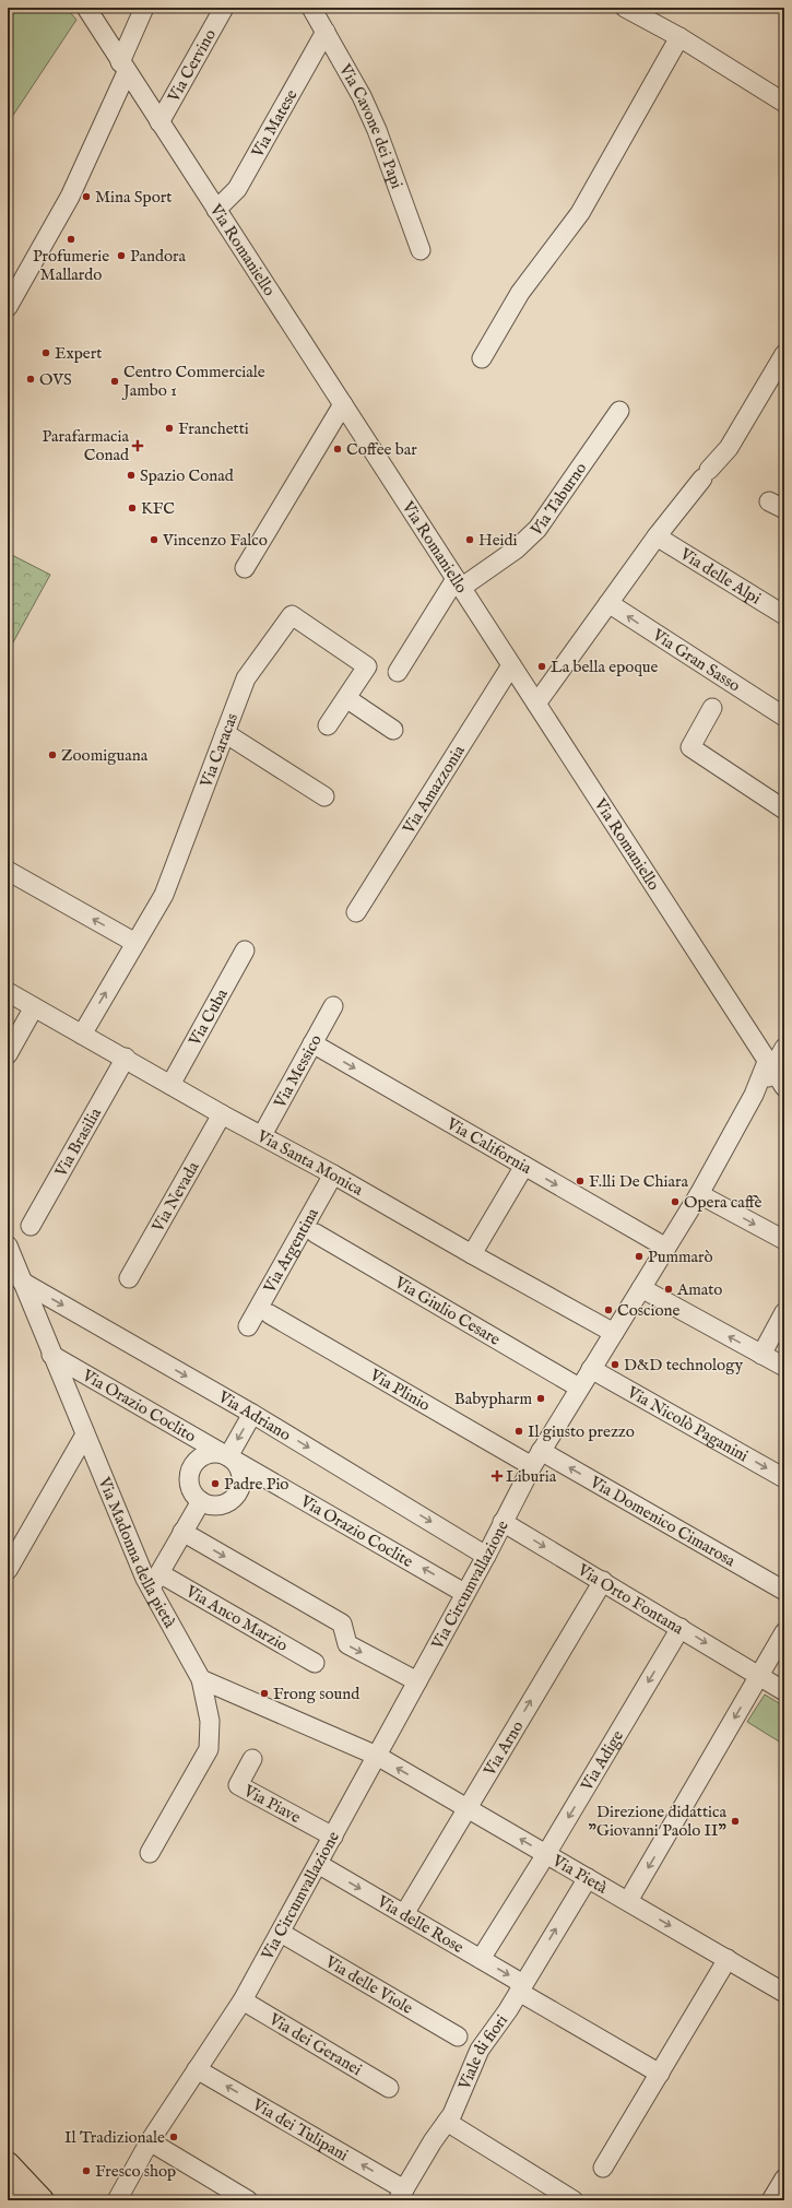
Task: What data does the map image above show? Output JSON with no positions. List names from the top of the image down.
{
  "streets": {
    "street": [
      "Via Cervino",
      "Via Matese",
      "Via Cavone dei Papi",
      "Via Romaniello",
      "Via Taburno",
      "Via delle Alpi",
      "Via Gran Sasso",
      "Via Caracas",
      "Via Amazzonia",
      "Via Cuba",
      "Via Messico",
      "Via Brasilia",
      "Via California",
      "Via Santa Monica",
      "Via Nevada",
      "Via Argentina",
      "Via Giulio Cesare",
      "Via Plinio",
      "Via Orazio Coclito",
      "Via Adriano",
      "Via Nicolò Paganini",
      "Via Domenico Cimarosa",
      "Via Orazio Coclite",
      "Via Madonna della pietà",
      "Via Circumvallazione",
      "Via Orto Fontana",
      "Via Anco Marzio",
      "Via Arno",
      "Via Adige",
      "Via Piave",
      "Via Pietà",
      "Via delle Rose",
      "Via delle Viole",
      "Via dei Geranei",
      "Viale di fiori",
      "Via dei Tulipani"
    ]
  },
  "crossings": [
    ["Via Cervino", "Via Romaniello"],
    ["Via Matese", "Via Cavone dei Papi"],
    ["Via Matese", "Via Romaniello"],
    ["Via Romaniello", "Via Taburno"],
    ["Via Romaniello", "Via Amazzonia"],
    ["Via Romaniello", "Via Circumvallazione"],
    ["Via Caracas", "Via Santa Monica"],
    ["Via Cuba", "Via Santa Monica"],
    ["Via Messico", "Via California"],
    ["Via Messico", "Via Santa Monica"],
    ["Via Brasilia", "Via Santa Monica"],
    ["Via California", "Via Circumvallazione"],
    ["Via Santa Monica", "Via Nevada"],
    ["Via Santa Monica", "Via Argentina"],
    ["Via Santa Monica", "Via Circumvallazione"],
    ["Via Giulio Cesare", "Via Circumvallazione"],
    ["Via Plinio", "Via Domenico Cimarosa"],
    ["Via Plinio", "Via Circumvallazione"],
    ["Via Orazio Coclito", "Via Orazio Coclite"],
    ["Via Orazio Coclito", "Via Madonna della pietà"],
    ["Via Adriano", "Via Madonna della pietà"],
    ["Via Adriano", "Via Circumvallazione"],
    ["Via Nicolò Paganini", "Via Circumvallazione"],
    ["Via Domenico Cimarosa", "Via Circumvallazione"],
    ["Via Orazio Coclite", "Via Circumvallazione"],
    ["Via Madonna della pietà", "Via Anco Marzio"],
    ["Via Circumvallazione", "Via Orto Fontana"],
    ["Via Circumvallazione", "Via Piave"],
    ["Via Circumvallazione", "Via Pietà"],
    ["Via Circumvallazione", "Via delle Rose"],
    ["Via Circumvallazione", "Via delle Viole"],
    ["Via Circumvallazione", "Via dei Geranei"],
    ["Via Circumvallazione", "Via dei Tulipani"],
    ["Via Orto Fontana", "Via Arno"],
    ["Via Orto Fontana", "Via Adige"],
    ["Via Arno", "Via Pietà"],
    ["Via Arno", "Via delle Rose"],
    ["Via Adige", "Via Pietà"],
    ["Via Adige", "Via delle Rose"],
    ["Via Pietà", "Viale di fiori"],
    ["Via delle Rose", "Viale di fiori"],
    ["Viale di fiori", "Via dei Tulipani"]
  ],
  "one_way": [
    "Via Gran Sasso",
    "Via California",
    "Via Domenico Cimarosa",
    "Via Orto Fontana",
    "Via Arno",
    "Via delle Rose"
  ],
  "places": {
    "other": [
      "Mina Sport",
      "Profumerie Mallardo",
      "Pandora",
      "Expert",
      "OVS",
      "Centro Commerciale Jambo 1",
      "Franchetti",
      "Coffee bar",
      "Spazio Conad",
      "KFC",
      "Vincenzo Falco",
      "Heidi",
      "La bella epoque",
      "Zoomiguana",
      "F.lli De Chiara",
      "Opera caffè",
      "Pummarò",
      "Amato",
      "Coscione",
      "D&D technology",
      "Babypharm",
      "Il giusto prezzo",
      "Padre Pio",
      "Frong sound",
      "Direzione didattica \"Giovanni Paolo II\"",
      "Il Tradizionale",
      "Fresco shop"
    ],
    "health": ["Parafarmacia Conad", "Liburia"]
  }
}
